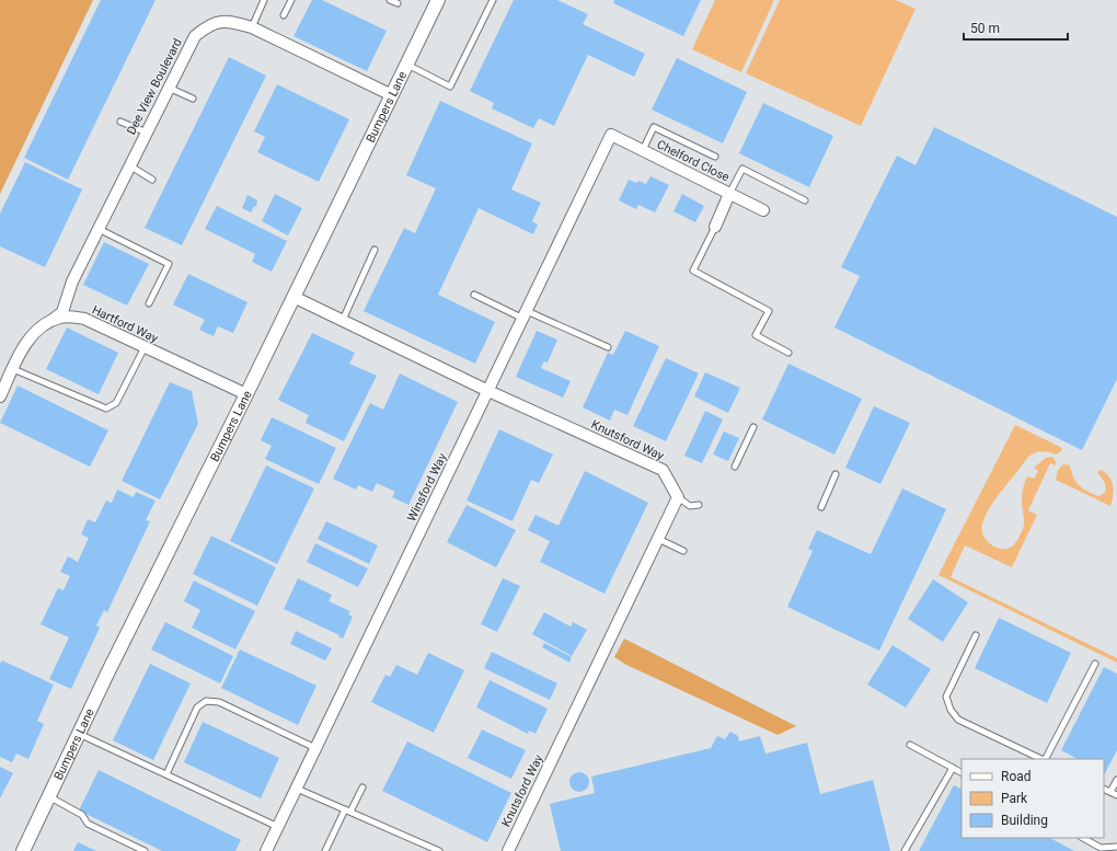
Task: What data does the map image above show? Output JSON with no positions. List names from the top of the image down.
{
  "streets": {
    "street": [
      "Dee View Boulevard",
      "Bumpers Lane",
      "Chelford Close",
      "Hartford Way",
      "Knutsford Way",
      "Winsford Way"
    ]
  },
  "crossings": [
    ["Dee View Boulevard", "Bumpers Lane"],
    ["Dee View Boulevard", "Hartford Way"],
    ["Bumpers Lane", "Hartford Way"],
    ["Bumpers Lane", "Knutsford Way"],
    ["Chelford Close", "Winsford Way"],
    ["Knutsford Way", "Winsford Way"]
  ],
  "legend": ["Road", "Park", "Building"],
  "scale_bar": "50 m"
}
